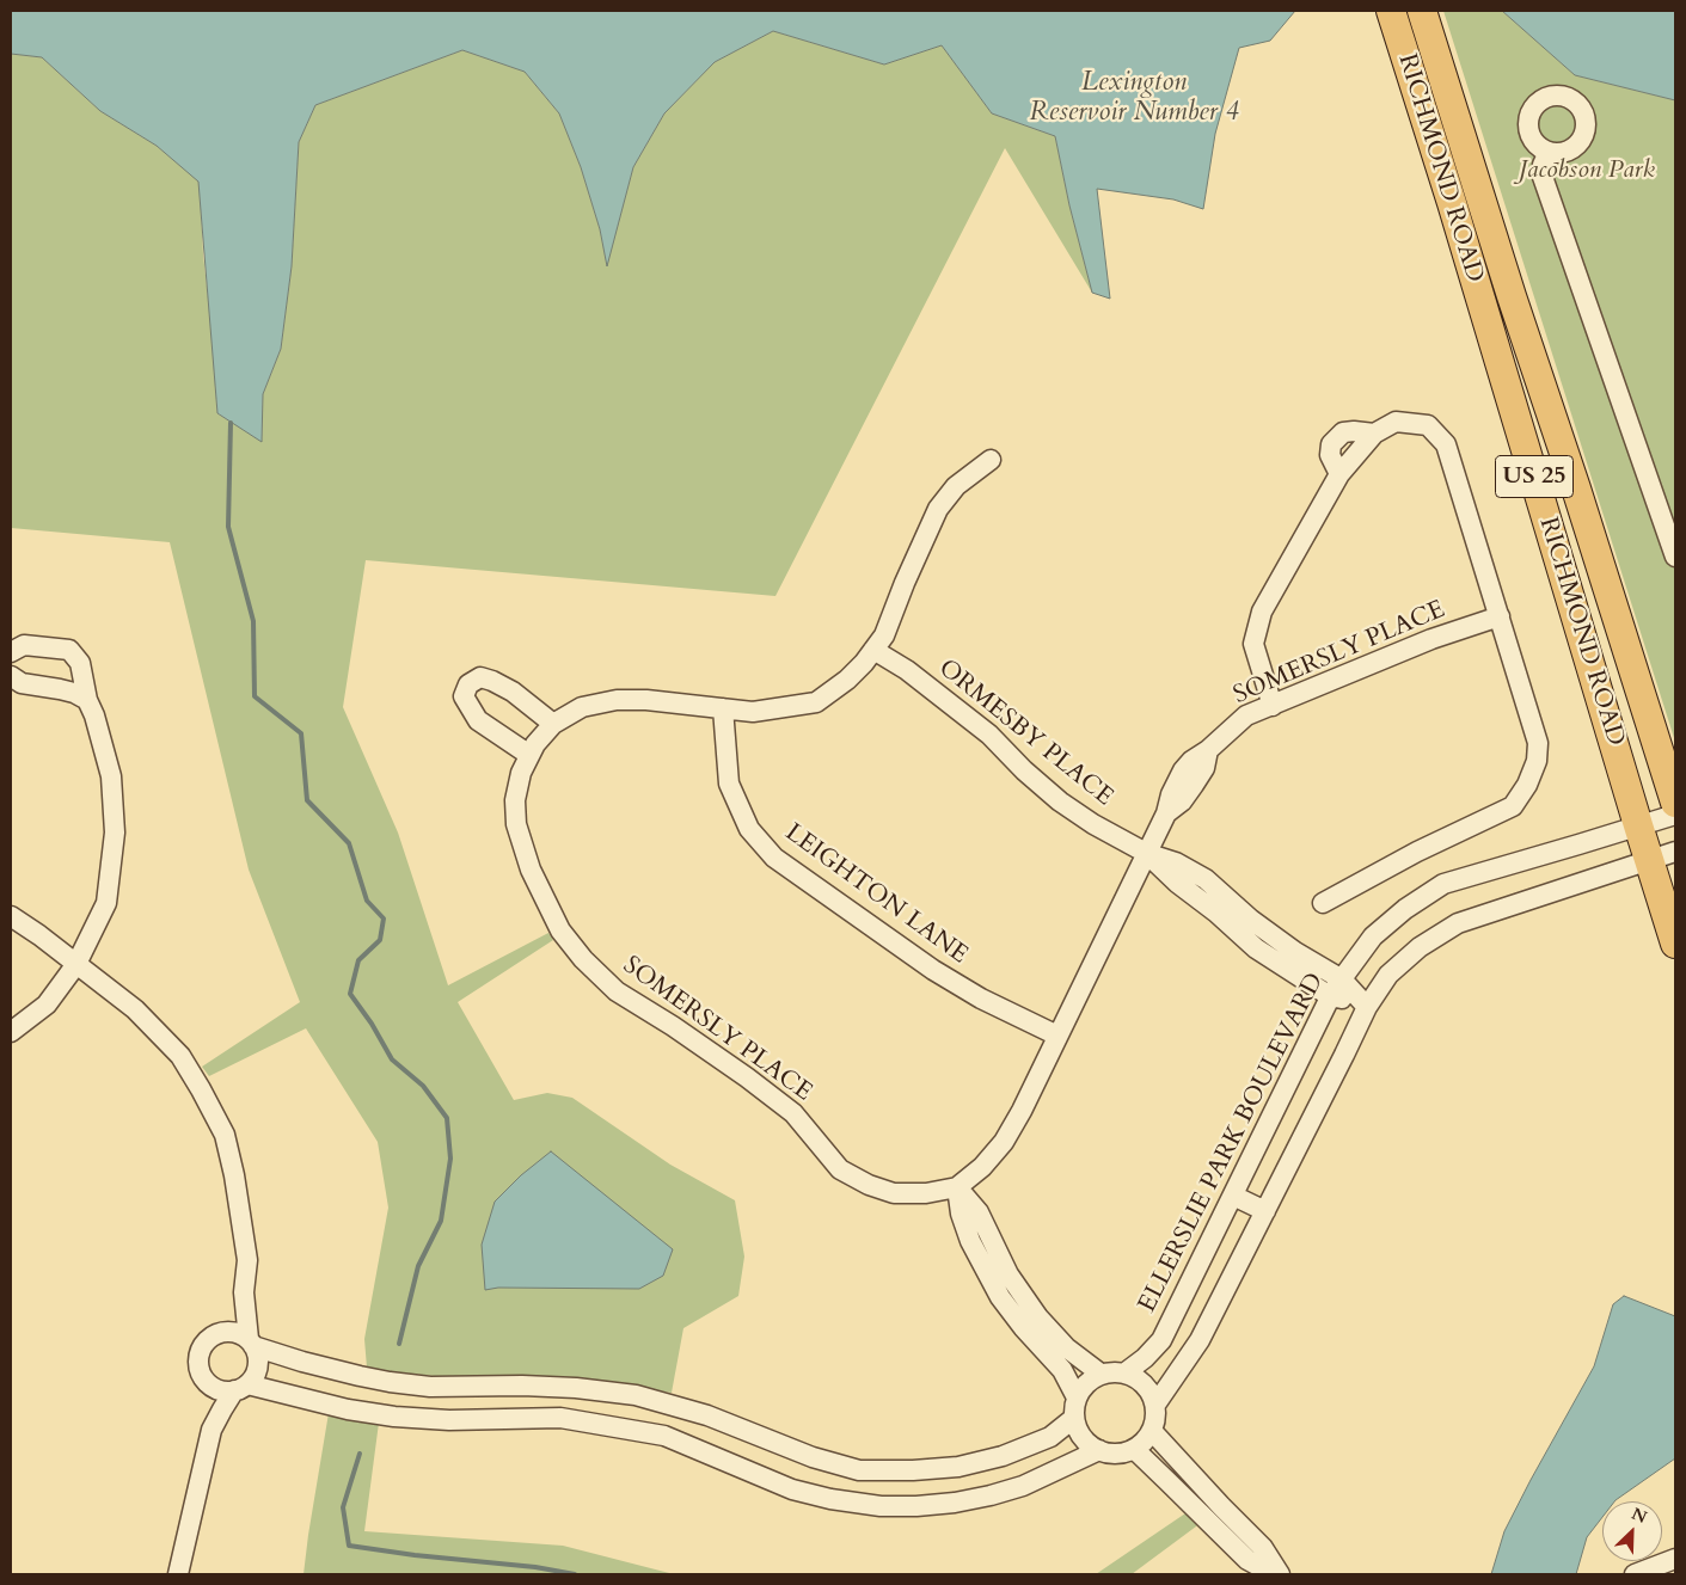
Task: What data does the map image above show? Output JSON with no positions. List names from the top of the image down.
{
  "streets": {
    "highway": ["RICHMOND ROAD", "US 25"],
    "street": [
      "SOMERSLY PLACE",
      "ORMESBY PLACE",
      "LEIGHTON LANE",
      "ELLERSLIE PARK BOULEVARD"
    ]
  },
  "crossings": [
    ["RICHMOND ROAD", "ELLERSLIE PARK BOULEVARD"],
    ["SOMERSLY PLACE", "ORMESBY PLACE"],
    ["SOMERSLY PLACE", "LEIGHTON LANE"],
    ["ORMESBY PLACE", "ELLERSLIE PARK BOULEVARD"]
  ],
  "water": ["Lexington Reservoir Number 4"],
  "parks": ["Jacobson Park"],
  "north": "top right"
}
